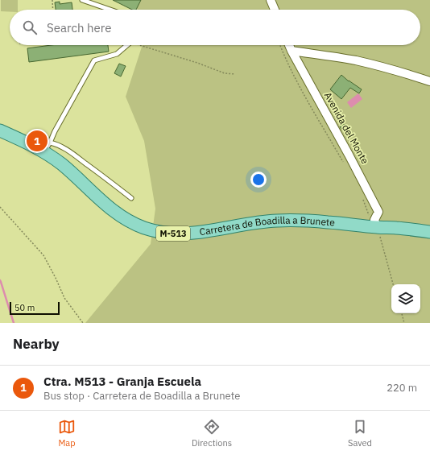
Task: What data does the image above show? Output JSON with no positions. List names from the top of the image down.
{
  "streets": {
    "main road": ["Carretera de Boadilla a Brunete", "M-513"],
    "street": ["Avenida del Monte"]
  },
  "crossings": [
    ["Avenida del Monte", "Carretera de Boadilla a Brunete"],
    ["Avenida del Monte", "M-513"],
    ["Carretera de Boadilla a Brunete", "M-513"]
  ],
  "scale_bar": "50 m",
  "page": {
    "search": "Search here",
    "pins": "1",
    "scale": "50 m",
    "heading": "Nearby",
    "list": [
      {
        "mark": "1",
        "name": "Ctra. M513 - Granja Escuela",
        "note": "Bus stop · Carretera de Boadilla a Brunete",
        "value": "220 m"
      }
    ],
    "nav": ["Map", "Directions", "Saved"]
  }
}
